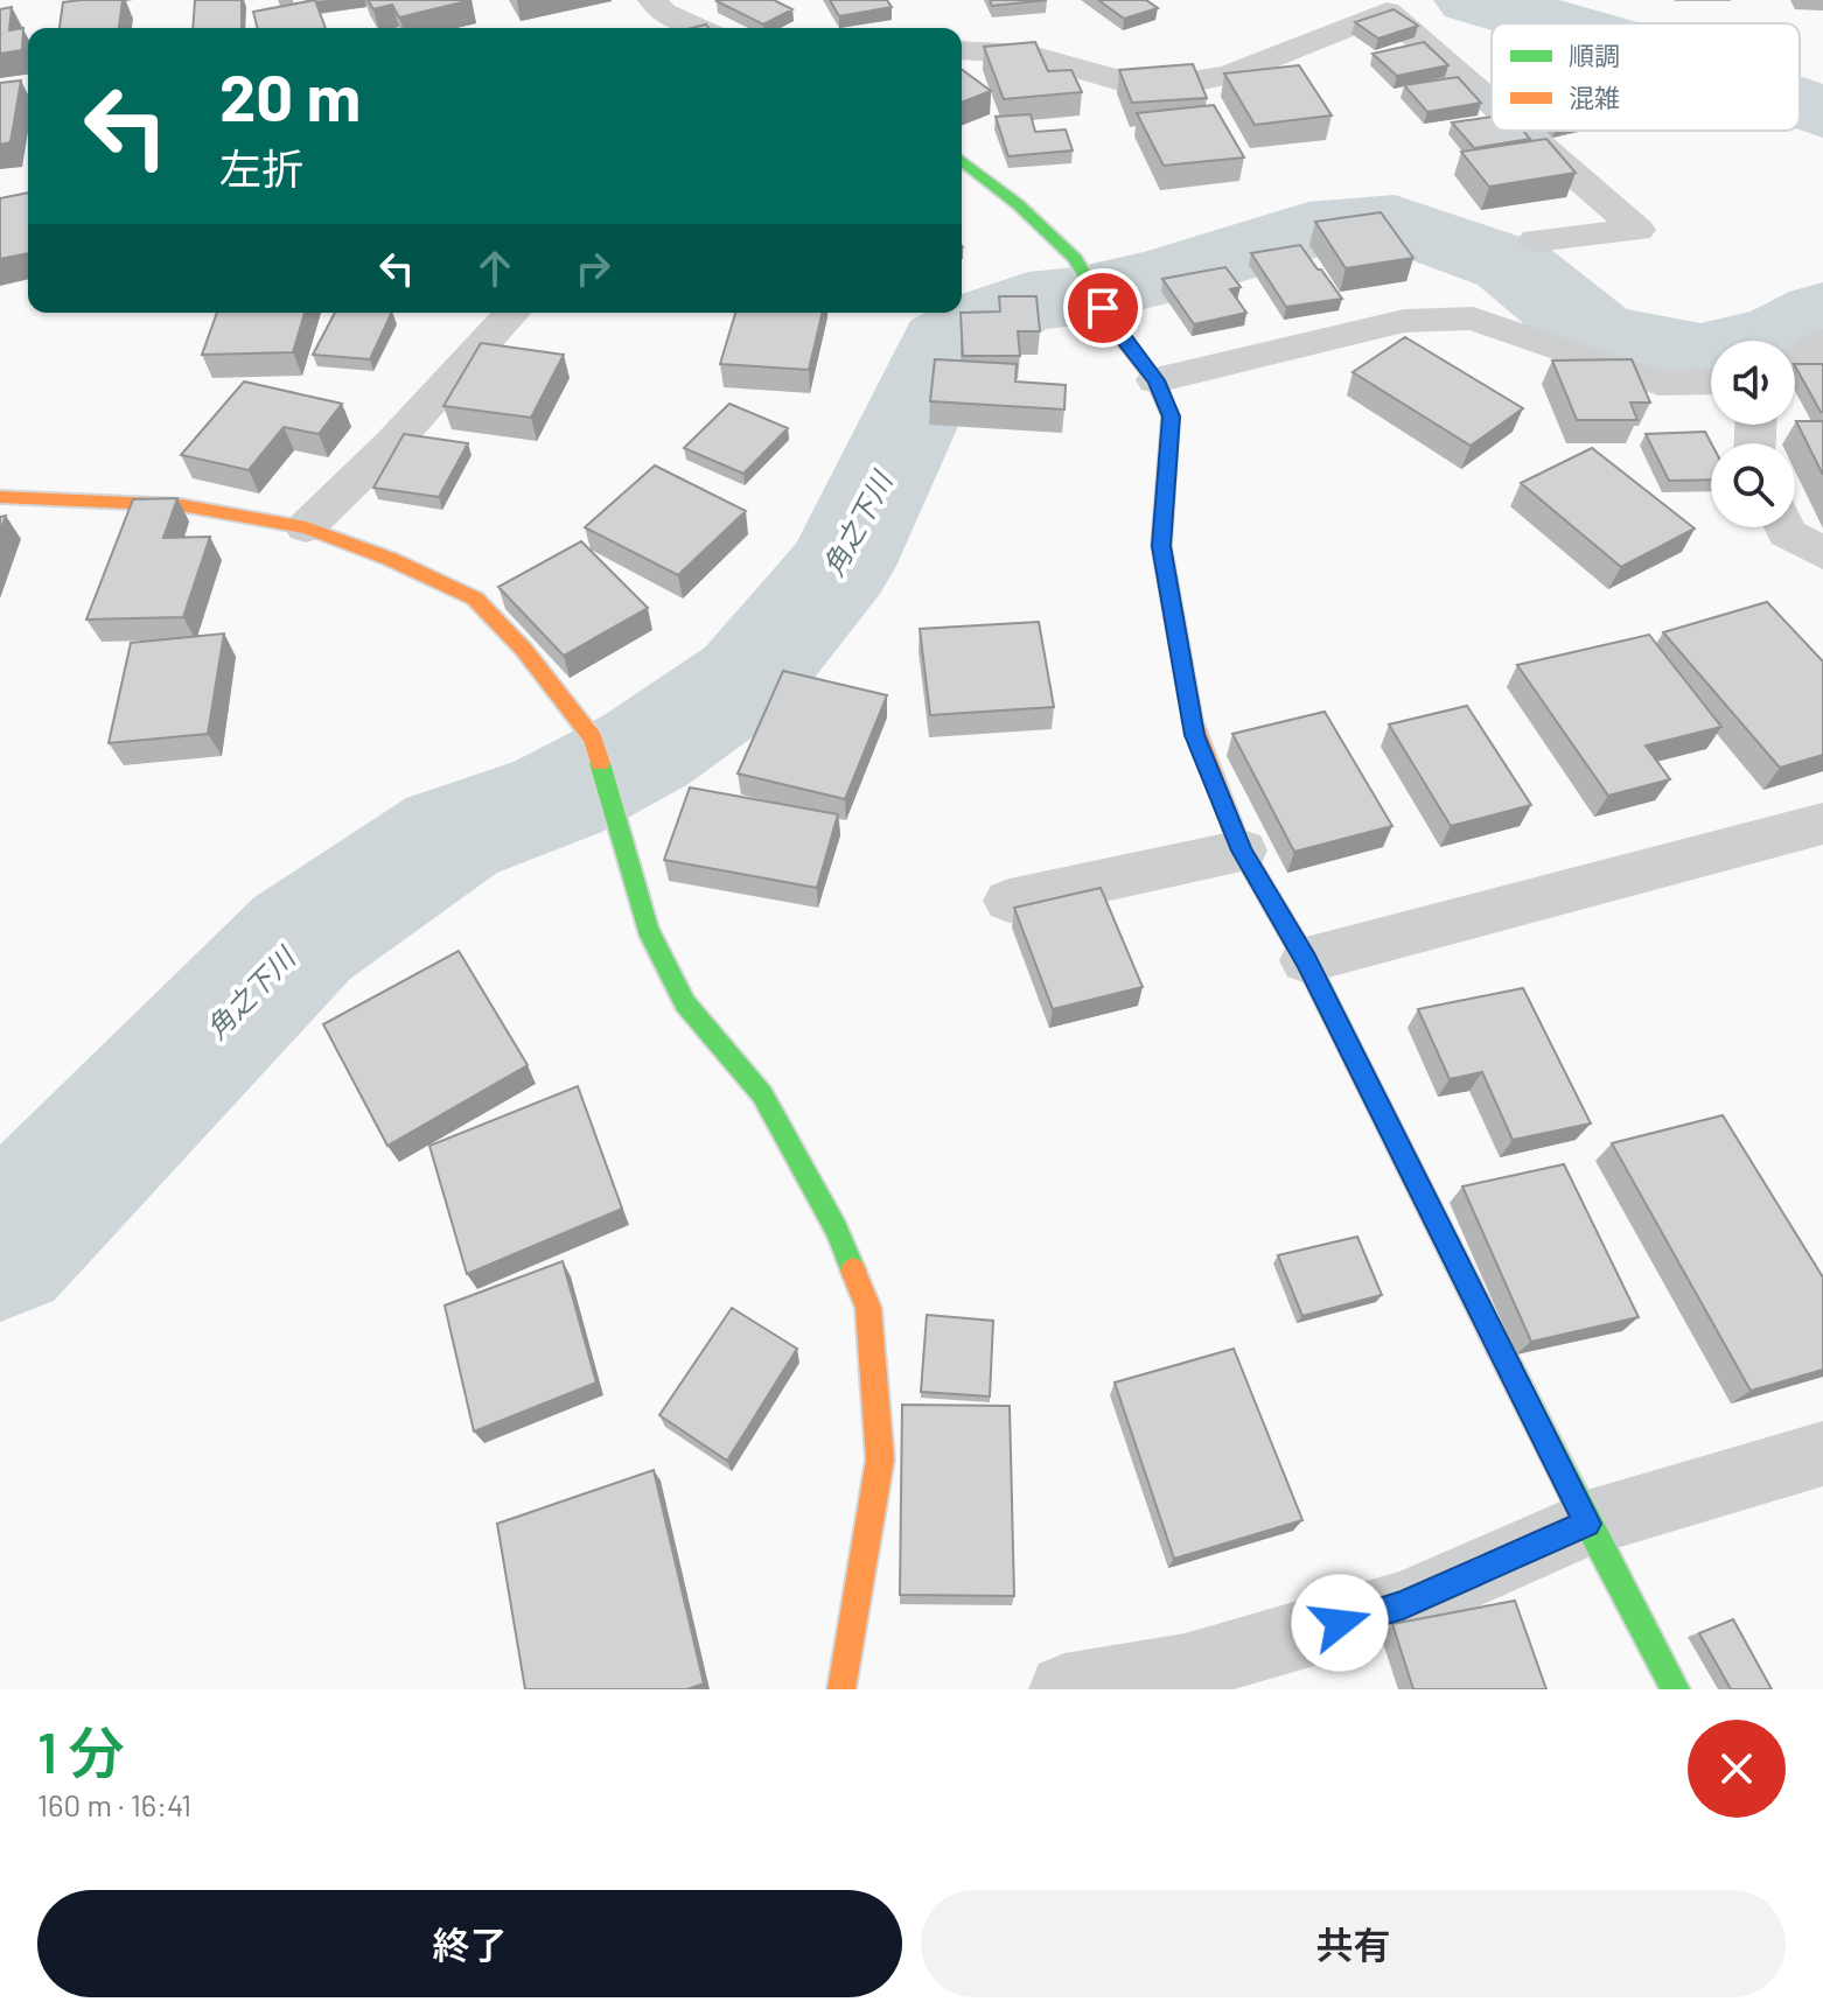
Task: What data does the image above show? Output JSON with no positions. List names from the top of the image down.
{
  "water": ["角之下川"],
  "legend": ["順調", "混雑"],
  "page": {
    "turn": ["20 m", "左折"],
    "heading": ["1 分", "160 m · 16:41"],
    "buttons": ["終了", "共有"]
  }
}
